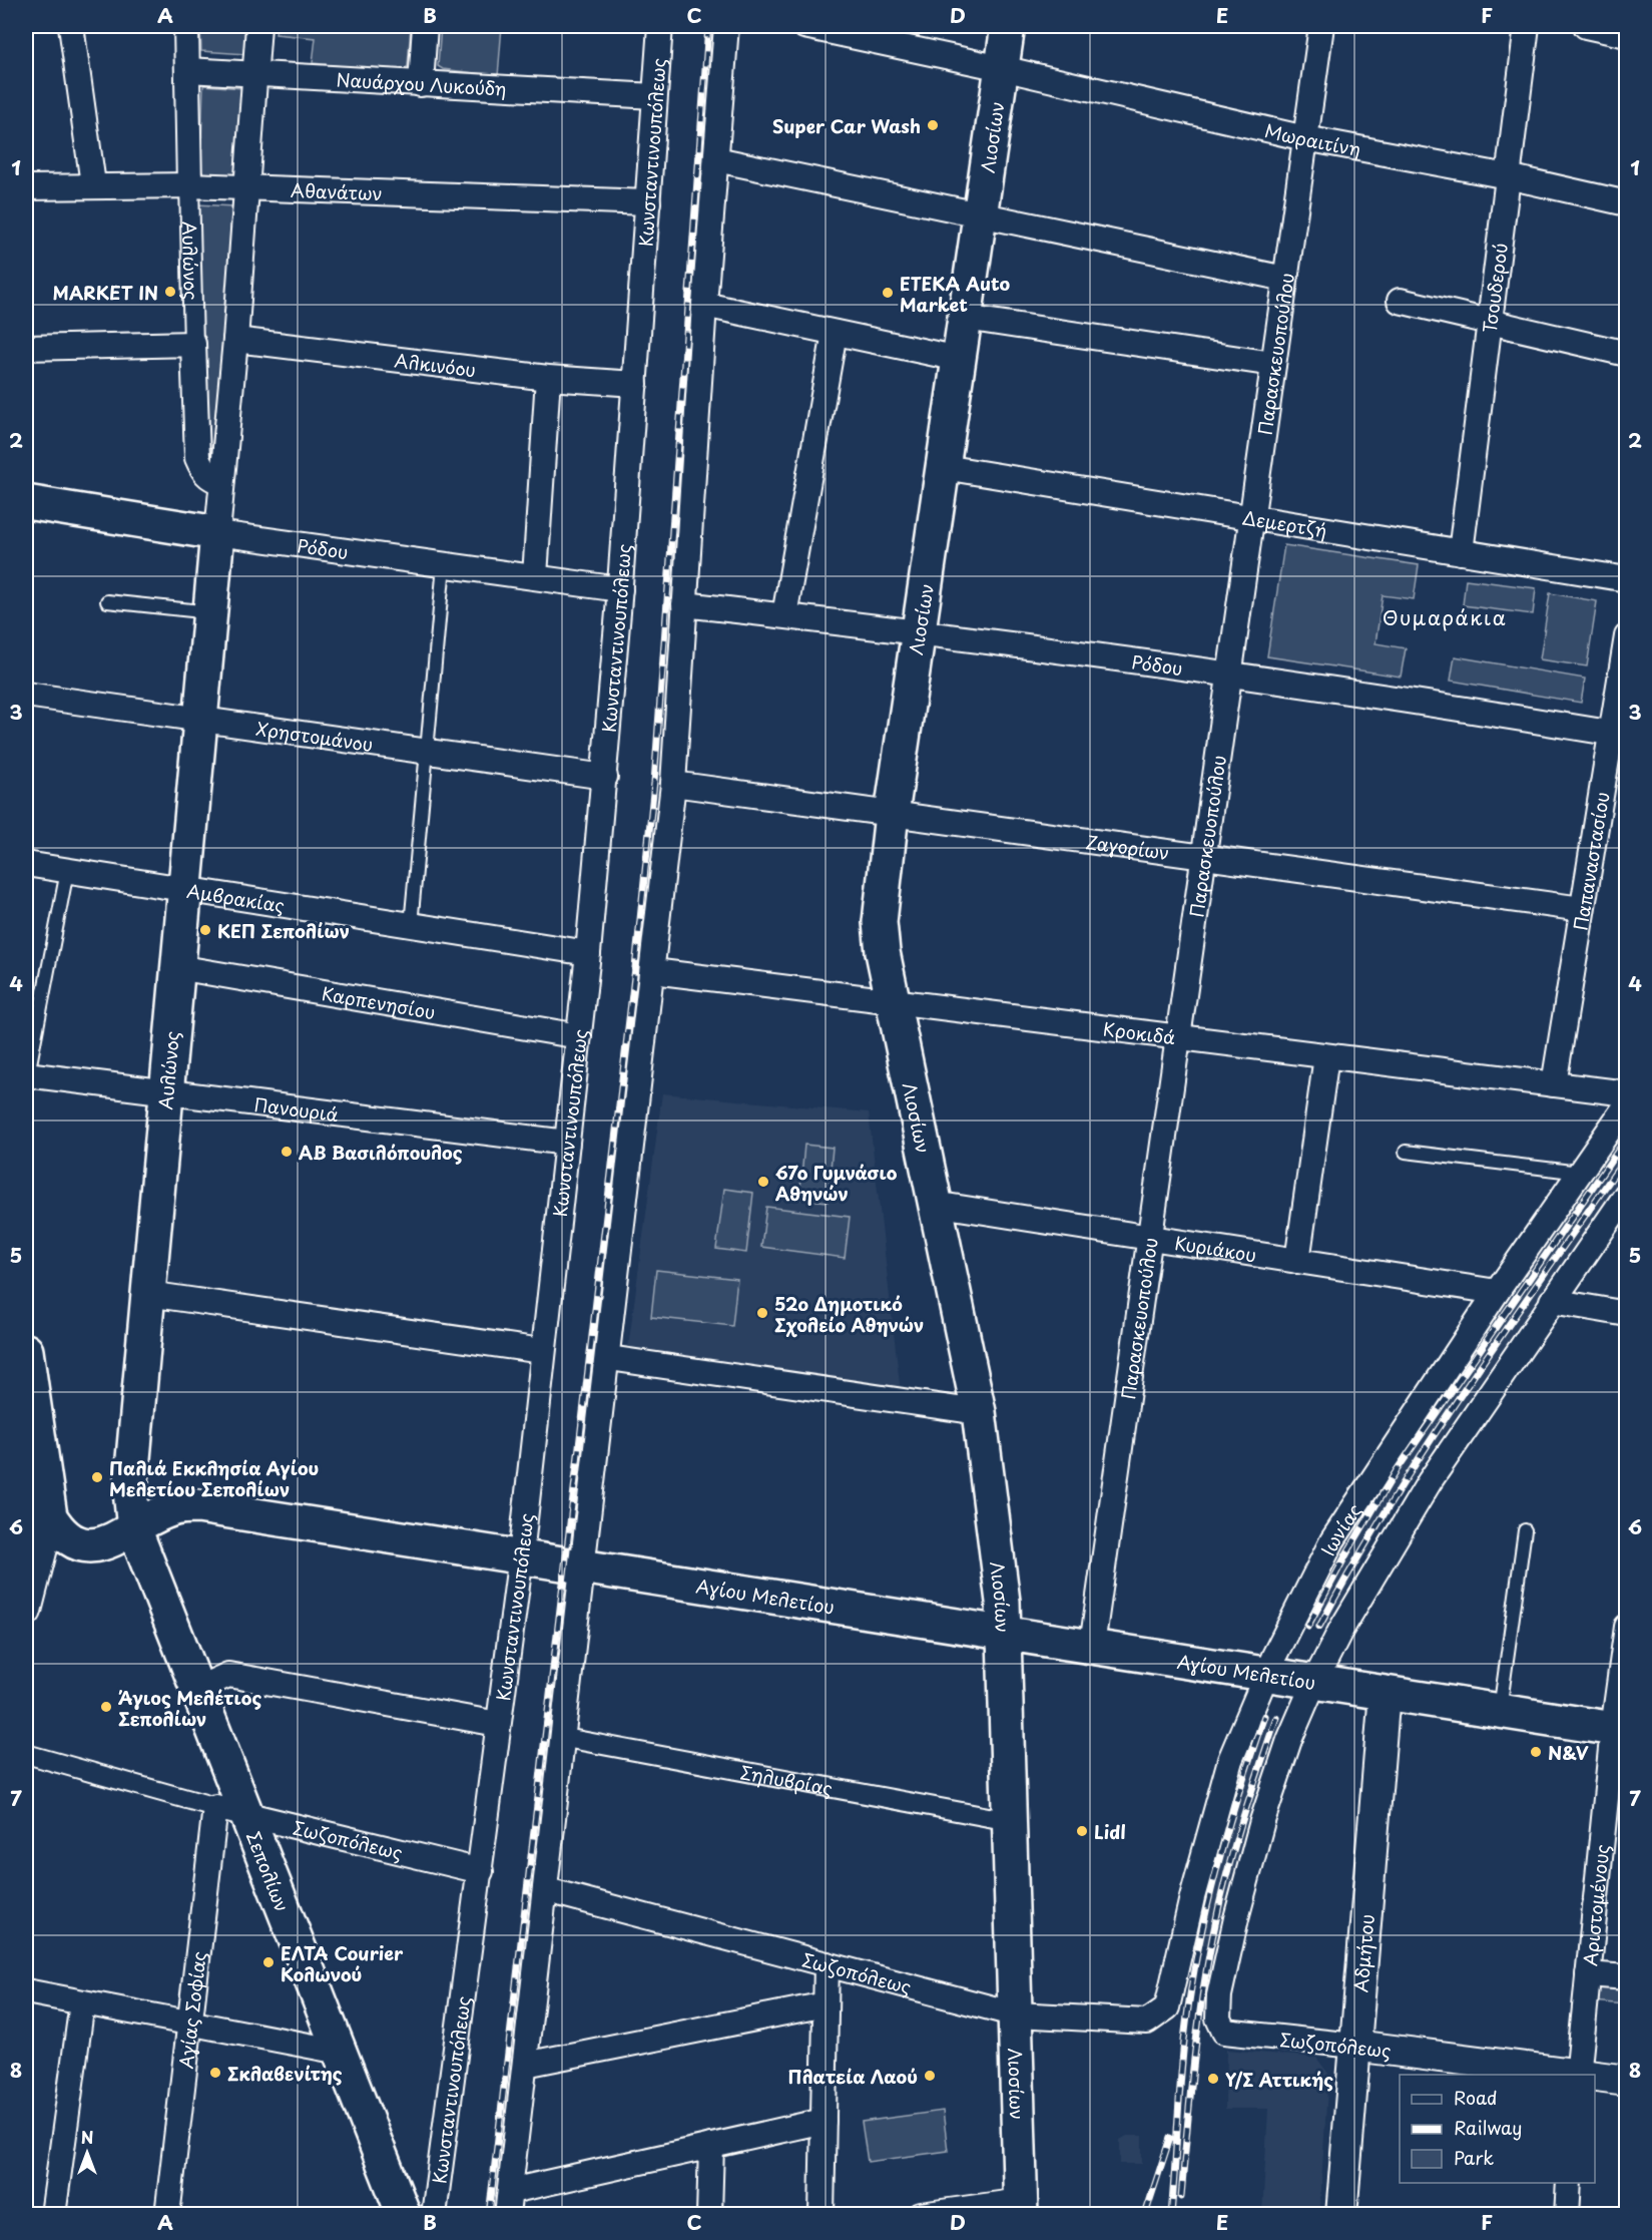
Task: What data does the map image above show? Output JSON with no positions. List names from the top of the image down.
{
  "streets": {
    "main road": [
      "Λιοσίων",
      "Αυλώνος",
      "Ρόδου",
      "Αγίου Μελετίου",
      "Σεπολίων"
    ],
    "street": [
      "Ναυάρχου Λυκούδη",
      "Μωραιτίνη",
      "Κωνσταντινουπόλεως",
      "Αθανάτων",
      "Τσουδερού",
      "Παρασκευοπούλου",
      "Αλκινόου",
      "Δεμερτζή",
      "Χρηστομάνου",
      "Ζαγορίων",
      "Παπαναστασίου",
      "Αμβρακίας",
      "Καρπενησίου",
      "Κροκιδά",
      "Πανουριά",
      "Κυριάκου",
      "Ιωνίας",
      "Σηλυβρίας",
      "Σωζοπόλεως",
      "Αριστομένους",
      "Αδμήτου",
      "Αγίας Σοφίας"
    ]
  },
  "crossings": [
    ["Ναυάρχου Λυκούδη", "Κωνσταντινουπόλεως"],
    ["Ναυάρχου Λυκούδη", "Αυλώνος"],
    ["Λιοσίων", "Μωραιτίνη"],
    ["Λιοσίων", "Δεμερτζή"],
    ["Λιοσίων", "Ρόδου"],
    ["Λιοσίων", "Ζαγορίων"],
    ["Λιοσίων", "Κροκιδά"],
    ["Λιοσίων", "Κυριάκου"],
    ["Λιοσίων", "Αγίου Μελετίου"],
    ["Λιοσίων", "Σηλυβρίας"],
    ["Λιοσίων", "Σωζοπόλεως"],
    ["Μωραιτίνη", "Τσουδερού"],
    ["Μωραιτίνη", "Παρασκευοπούλου"],
    ["Κωνσταντινουπόλεως", "Αθανάτων"],
    ["Κωνσταντινουπόλεως", "Αλκινόου"],
    ["Κωνσταντινουπόλεως", "Ρόδου"],
    ["Κωνσταντινουπόλεως", "Χρηστομάνου"],
    ["Κωνσταντινουπόλεως", "Αμβρακίας"],
    ["Κωνσταντινουπόλεως", "Καρπενησίου"],
    ["Κωνσταντινουπόλεως", "Πανουριά"],
    ["Κωνσταντινουπόλεως", "Αγίου Μελετίου"],
    ["Κωνσταντινουπόλεως", "Σωζοπόλεως"],
    ["Αθανάτων", "Αυλώνος"],
    ["Αυλώνος", "Αλκινόου"],
    ["Αυλώνος", "Ρόδου"],
    ["Αυλώνος", "Χρηστομάνου"],
    ["Αυλώνος", "Αμβρακίας"],
    ["Αυλώνος", "Καρπενησίου"],
    ["Αυλώνος", "Πανουριά"],
    ["Αυλώνος", "Αγίου Μελετίου"],
    ["Αυλώνος", "Σεπολίων"],
    ["Τσουδερού", "Δεμερτζή"],
    ["Παρασκευοπούλου", "Δεμερτζή"],
    ["Παρασκευοπούλου", "Ρόδου"],
    ["Παρασκευοπούλου", "Ζαγορίων"],
    ["Παρασκευοπούλου", "Κροκιδά"],
    ["Παρασκευοπούλου", "Κυριάκου"],
    ["Παρασκευοπούλου", "Αγίου Μελετίου"],
    ["Ρόδου", "Παπαναστασίου"],
    ["Ζαγορίων", "Παπαναστασίου"],
    ["Παπαναστασίου", "Κροκιδά"],
    ["Κυριάκου", "Ιωνίας"],
    ["Ιωνίας", "Αγίου Μελετίου"],
    ["Ιωνίας", "Σωζοπόλεως"],
    ["Αγίου Μελετίου", "Σωζοπόλεως"],
    ["Αγίου Μελετίου", "Σεπολίων"],
    ["Αγίου Μελετίου", "Αριστομένους"],
    ["Αγίου Μελετίου", "Αδμήτου"],
    ["Σωζοπόλεως", "Σεπολίων"],
    ["Σωζοπόλεως", "Αριστομένους"],
    ["Σωζοπόλεως", "Αδμήτου"],
    ["Σωζοπόλεως", "Αγίας Σοφίας"],
    ["Σεπολίων", "Αγίας Σοφίας"]
  ],
  "districts": ["Θυμαράκια"],
  "places": [
    "Super Car Wash",
    "MARKET IN",
    "ETEKA Auto Market",
    "ΚΕΠ Σεπολίων",
    "ΑΒ Βασιλόπουλος",
    "67ο Γυμνάσιο Αθηνών",
    "52ο Δημοτικό Σχολείο Αθηνών",
    "Παλιά Εκκλησία Αγίου Μελετίου Σεπολίων",
    "Άγιος Μελέτιος Σεπολίων",
    "N&V",
    "Lidl",
    "ΕΛΤΑ Courier Κολωνού",
    "Σκλαβενίτης",
    "Πλατεία Λαού",
    "Υ/Σ Αττικής"
  ],
  "legend": ["Road", "Railway", "Park"],
  "north": "top",
  "grid": {
    "columns": [
      "A",
      "B",
      "C",
      "D",
      "E",
      "F"
    ],
    "rows": [
      "1",
      "2",
      "3",
      "4",
      "5",
      "6",
      "7",
      "8"
    ]
  }
}
